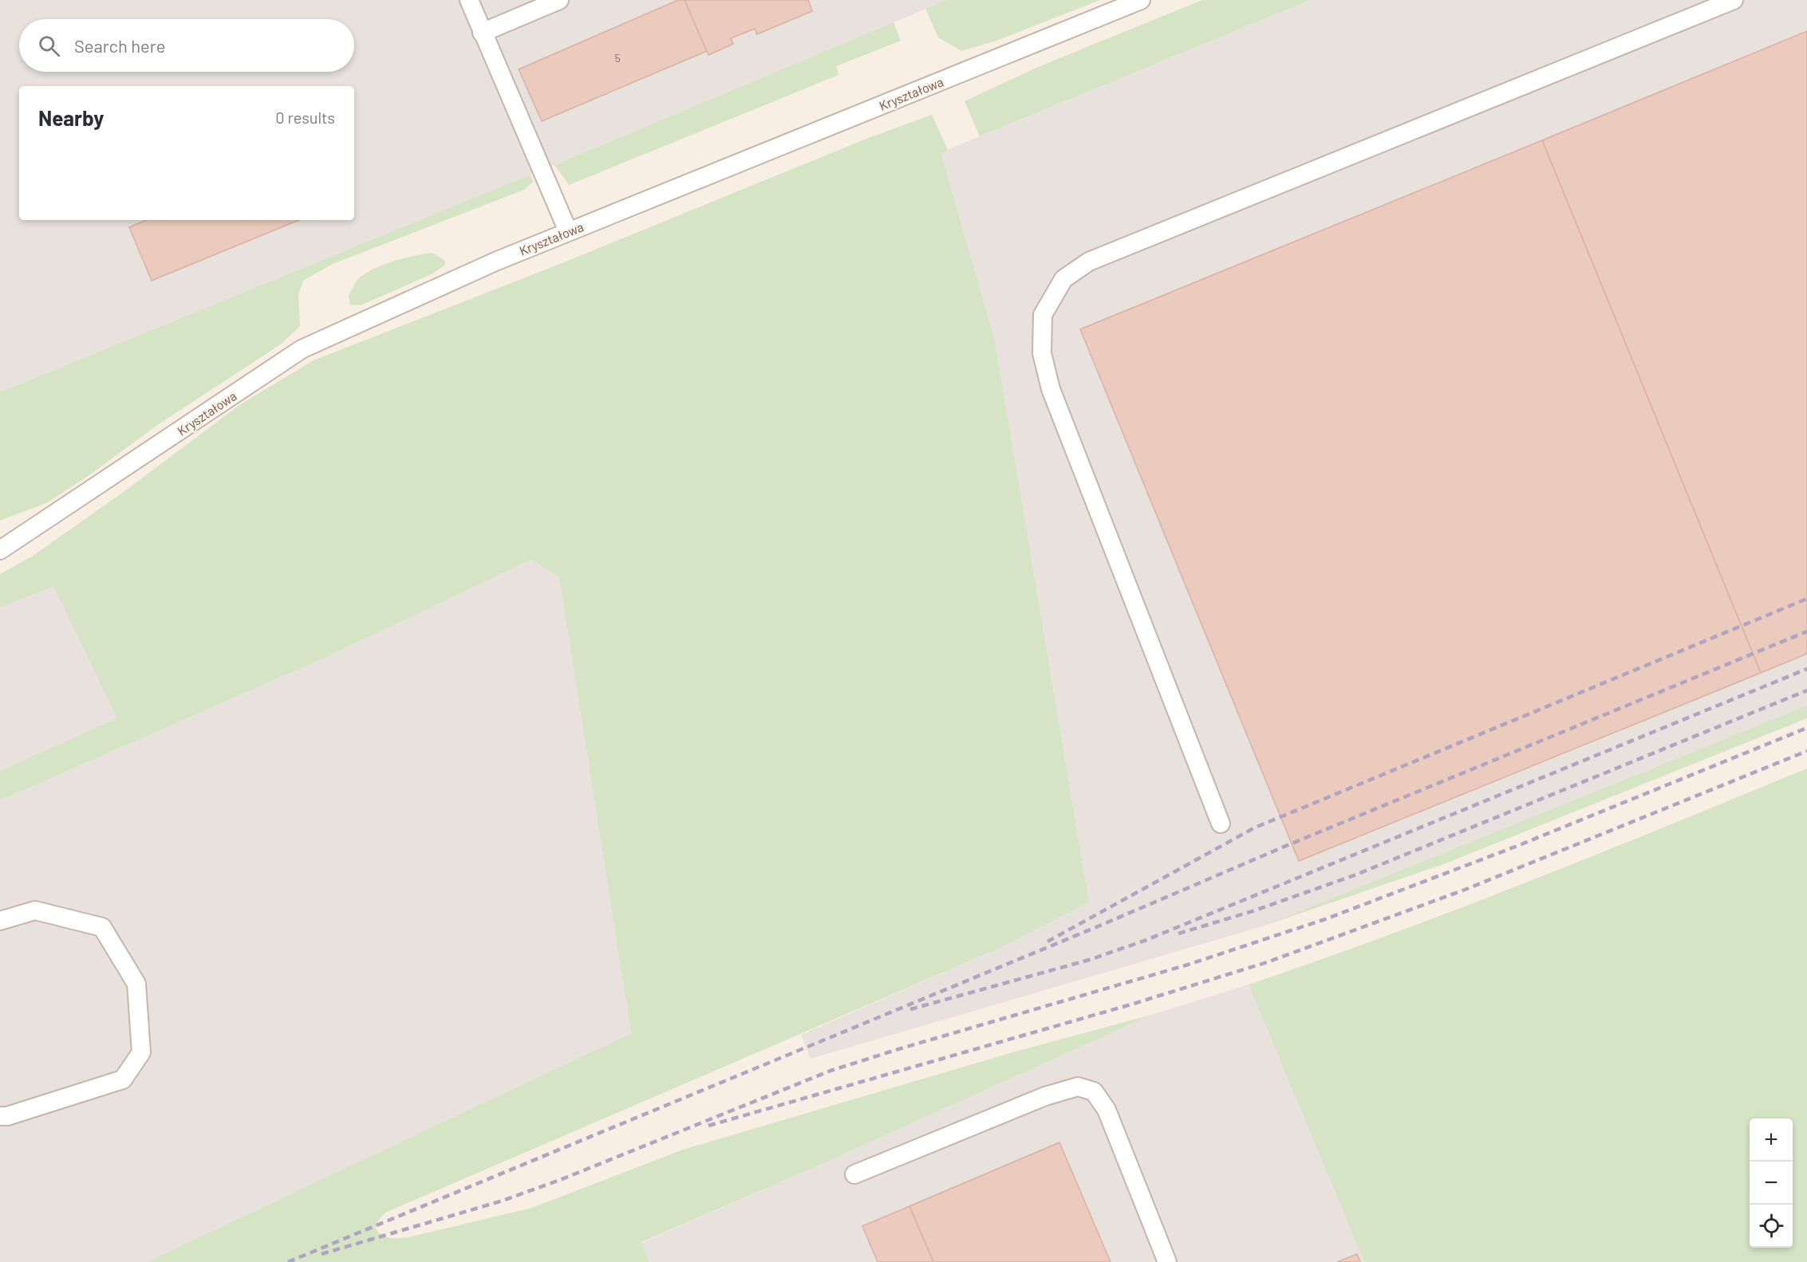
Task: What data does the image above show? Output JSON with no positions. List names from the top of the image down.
{
  "streets": {
    "lane": ["Kryształowa"]
  },
  "house_numbers": ["5"],
  "page": {
    "search": "Search here",
    "heading": ["Nearby", "0 results"],
    "map_buttons": ["+", "−"]
  }
}
